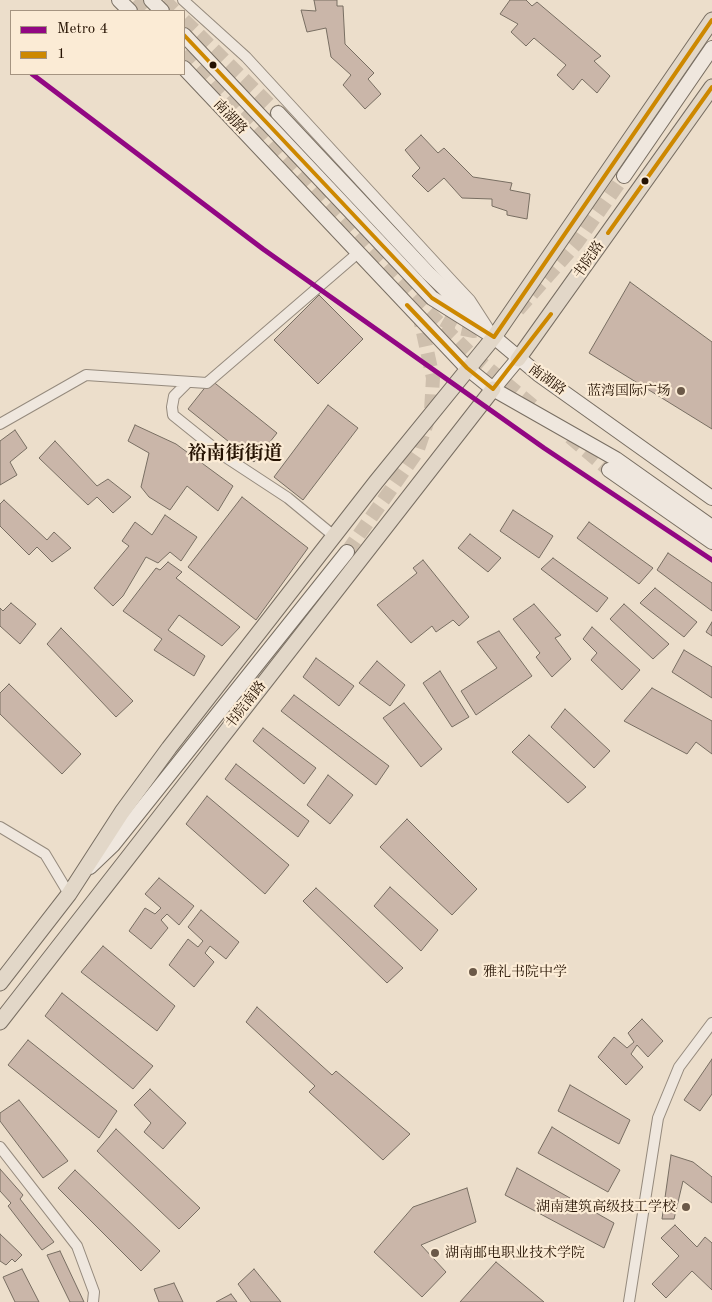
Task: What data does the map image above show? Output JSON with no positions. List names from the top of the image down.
{
  "streets": {
    "main road": ["南湖路", "书院路", "书院南路"]
  },
  "crossings": [
    ["南湖路", "书院路"],
    ["南湖路", "书院南路"]
  ],
  "districts": ["裕南街街道"],
  "places": [
    "蓝湾国际广场",
    "雅礼书院中学",
    "湖南建筑高级技工学校",
    "湖南邮电职业技术学院"
  ],
  "lines": ["transit line 1", "metro line 4"],
  "legend": ["Metro 4", "1"]
}
